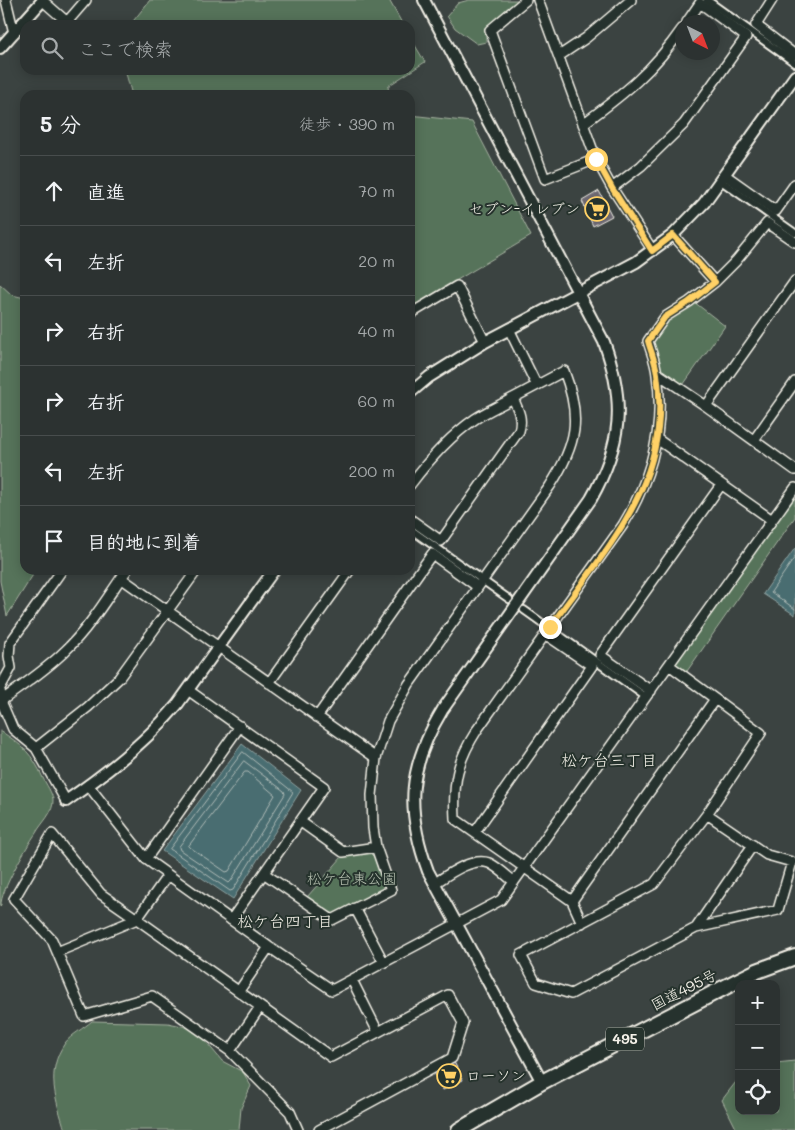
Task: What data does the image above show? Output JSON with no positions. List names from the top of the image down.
{
  "streets": {
    "highway": ["国道495号", "495"]
  },
  "districts": ["松ケ台三丁目", "松ケ台四丁目"],
  "parks": ["松ケ台東公園"],
  "places": {
    "supermarket": ["セブン-イレブン", "ローソン"]
  },
  "north": "bottom right",
  "page": {
    "search": "ここで検索",
    "heading": ["5 分", "徒歩 · 390 m"],
    "list": [
      ["直進", "70 m"],
      ["左折", "20 m"],
      ["右折", "40 m"],
      ["右折", "60 m"],
      ["左折", "200 m"],
      "目的地に到着"
    ],
    "map_buttons": ["+", "−"]
  }
}
